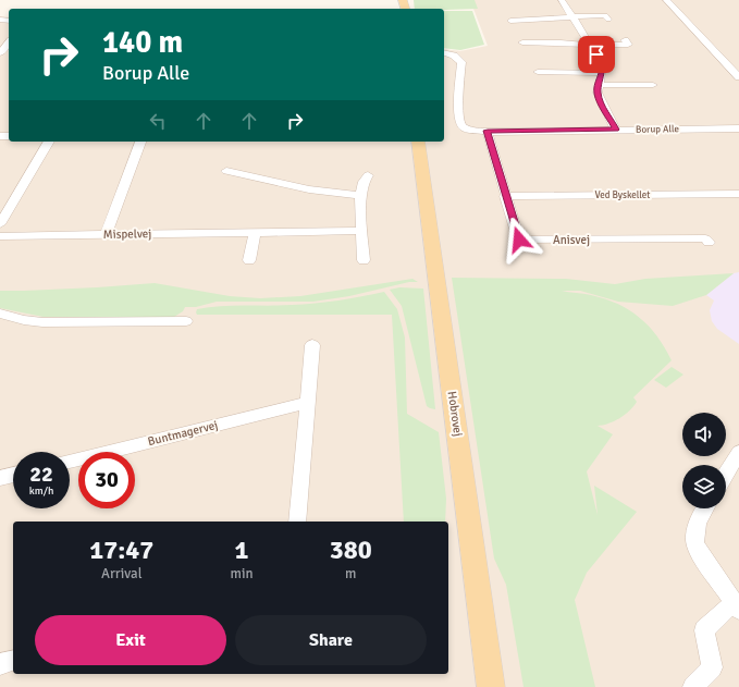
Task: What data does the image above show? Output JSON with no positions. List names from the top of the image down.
{
  "streets": {
    "main road": ["Hobrovej"],
    "street": [
      "Borup Alle",
      "Ved Byskellet",
      "Mispelvej",
      "Anisvej",
      "Buntmagervej"
    ]
  },
  "crossings": [
    ["Borup Alle", "Anisvej"],
    ["Ved Byskellet", "Anisvej"]
  ],
  "page": {
    "turn": ["140 m", "Borup Alle"],
    "speed": "22 km/h",
    "limit": "30",
    "eta": [
      "17:47",
      "Arrival",
      "1",
      "min",
      "380",
      "m"
    ],
    "buttons": ["Exit", "Share"]
  }
}
